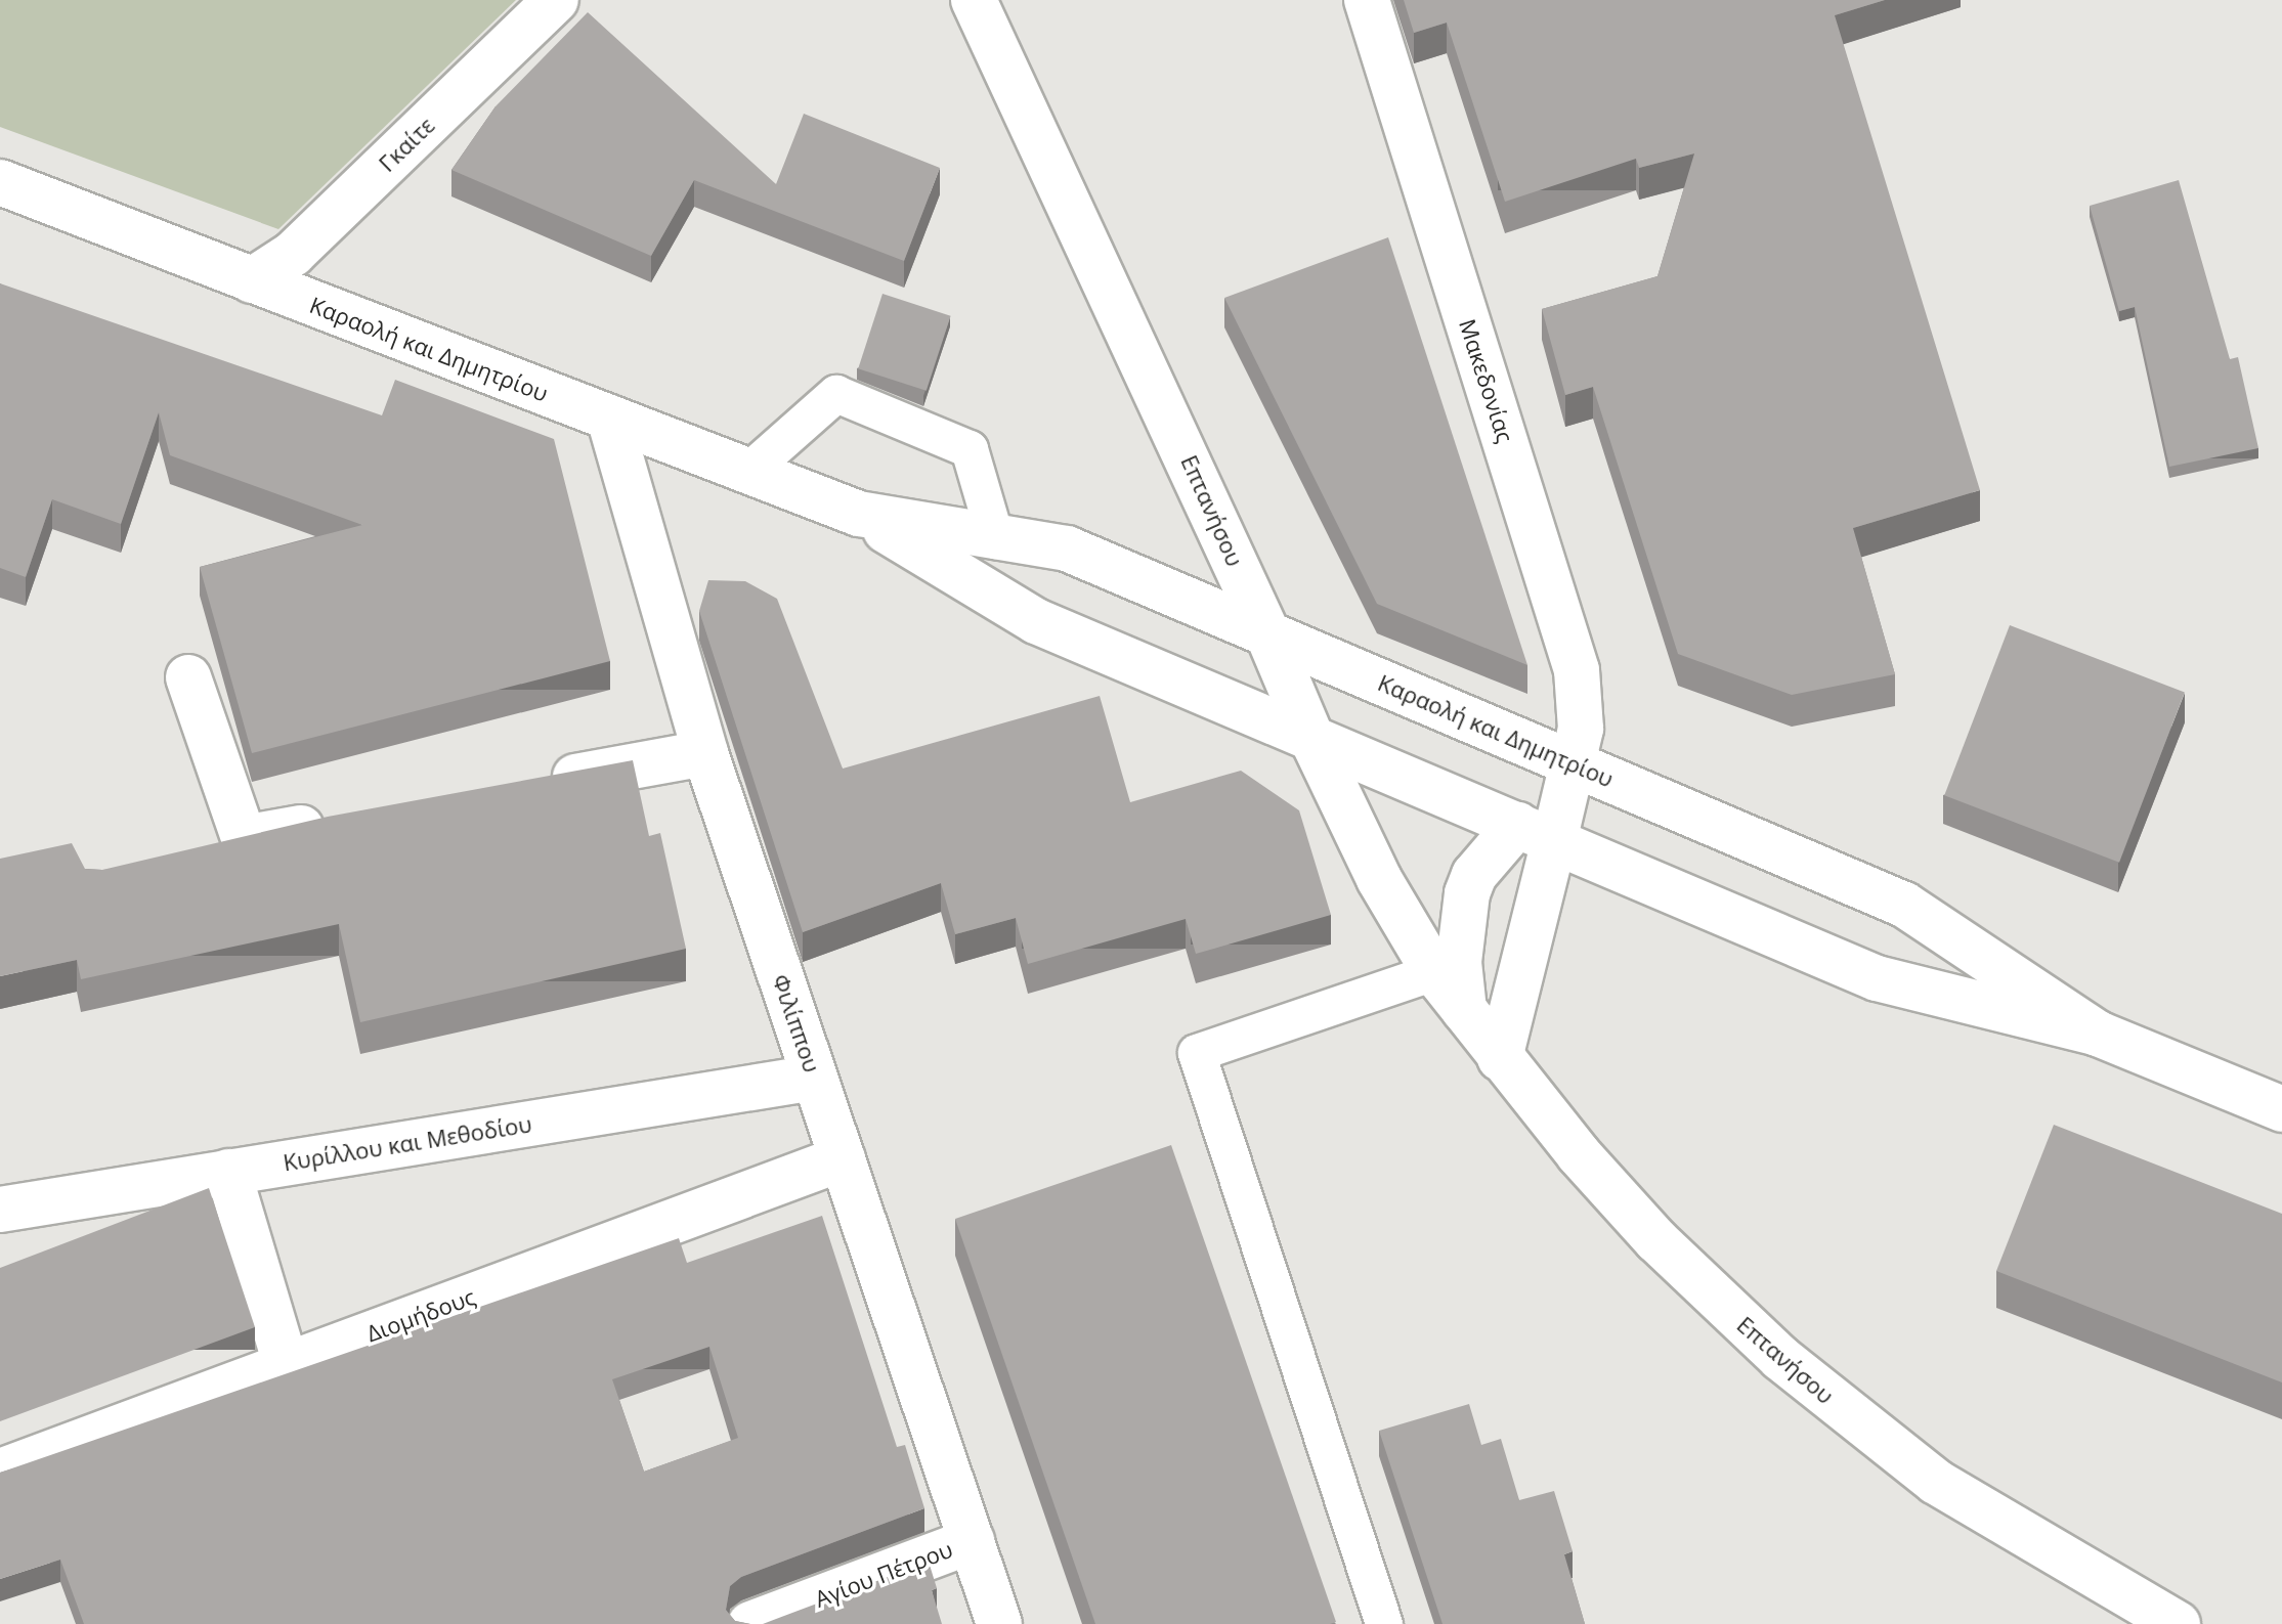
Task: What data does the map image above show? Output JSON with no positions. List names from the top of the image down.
{
  "streets": {
    "street": [
      "Γκαίτε",
      "Καραολή και Δημητρίου",
      "Μακεδονίας",
      "Επτανήσου",
      "Φιλίππου",
      "Κυρίλλου και Μεθοδίου",
      "Διομήδους",
      "Αγίου Πέτρου"
    ]
  },
  "crossings": [
    ["Γκαίτε", "Καραολή και Δημητρίου"],
    ["Καραολή και Δημητρίου", "Μακεδονίας"],
    ["Καραολή και Δημητρίου", "Επτανήσου"],
    ["Καραολή και Δημητρίου", "Φιλίππου"],
    ["Φιλίππου", "Κυρίλλου και Μεθοδίου"],
    ["Φιλίππου", "Διομήδους"],
    ["Φιλίππου", "Αγίου Πέτρου"]
  ]
}
